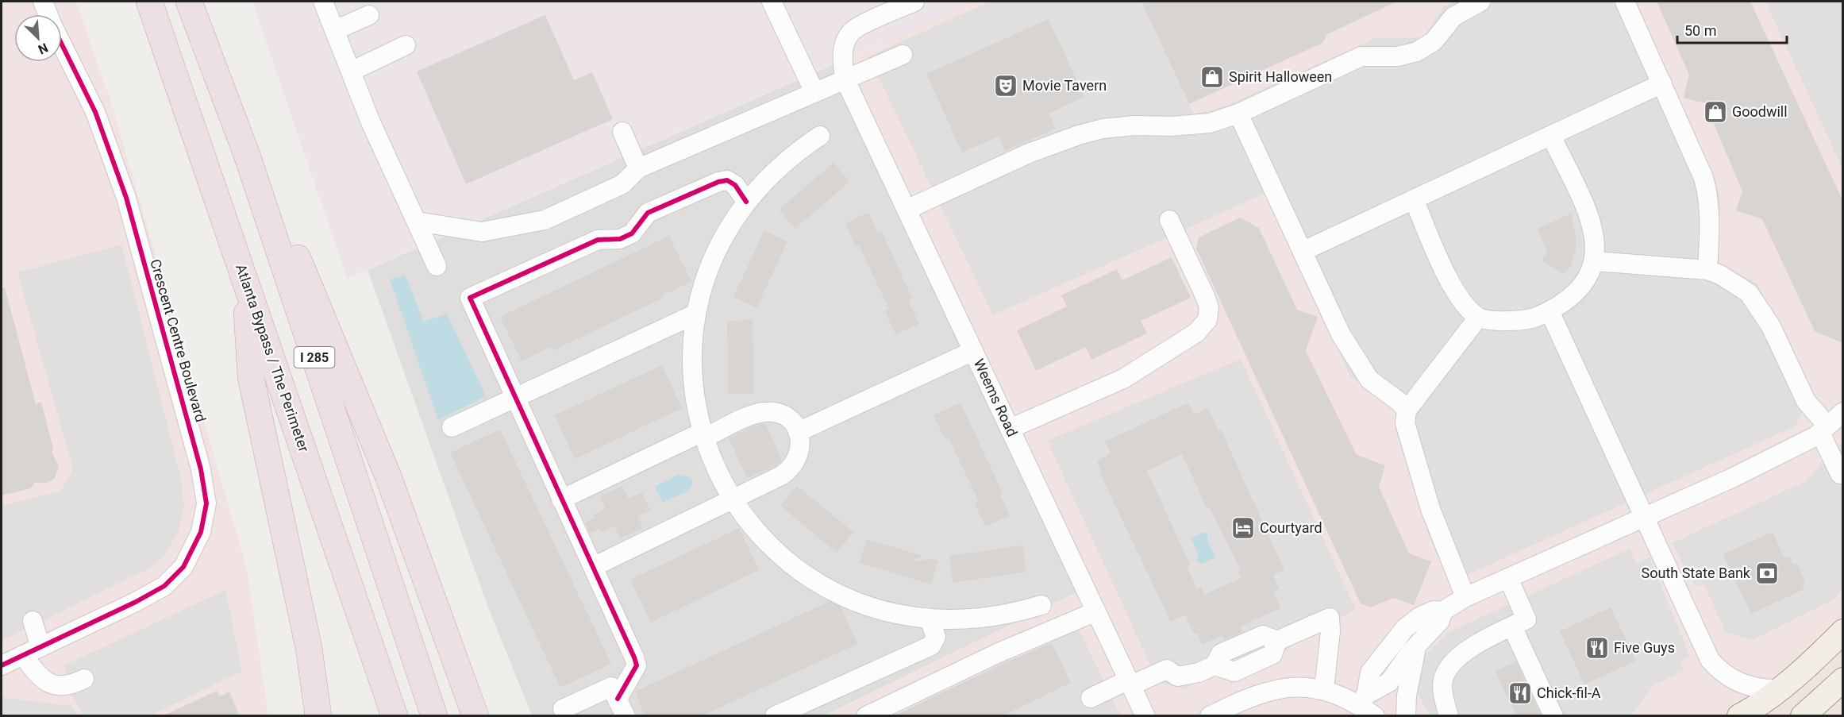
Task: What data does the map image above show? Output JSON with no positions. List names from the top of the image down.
{
  "streets": {
    "highway": ["I 285", "Atlanta Bypass / The Perimeter"],
    "street": ["Crescent Centre Boulevard", "Weems Road"]
  },
  "places": {
    "shop": ["Spirit Halloween", "Goodwill"],
    "theatre": ["Movie Tavern"],
    "hotel": ["Courtyard"],
    "bank": ["South State Bank"],
    "restaurant": ["Five Guys", "Chick-fil-A"]
  },
  "scale_bar": "50 m",
  "north": "bottom right"
}
